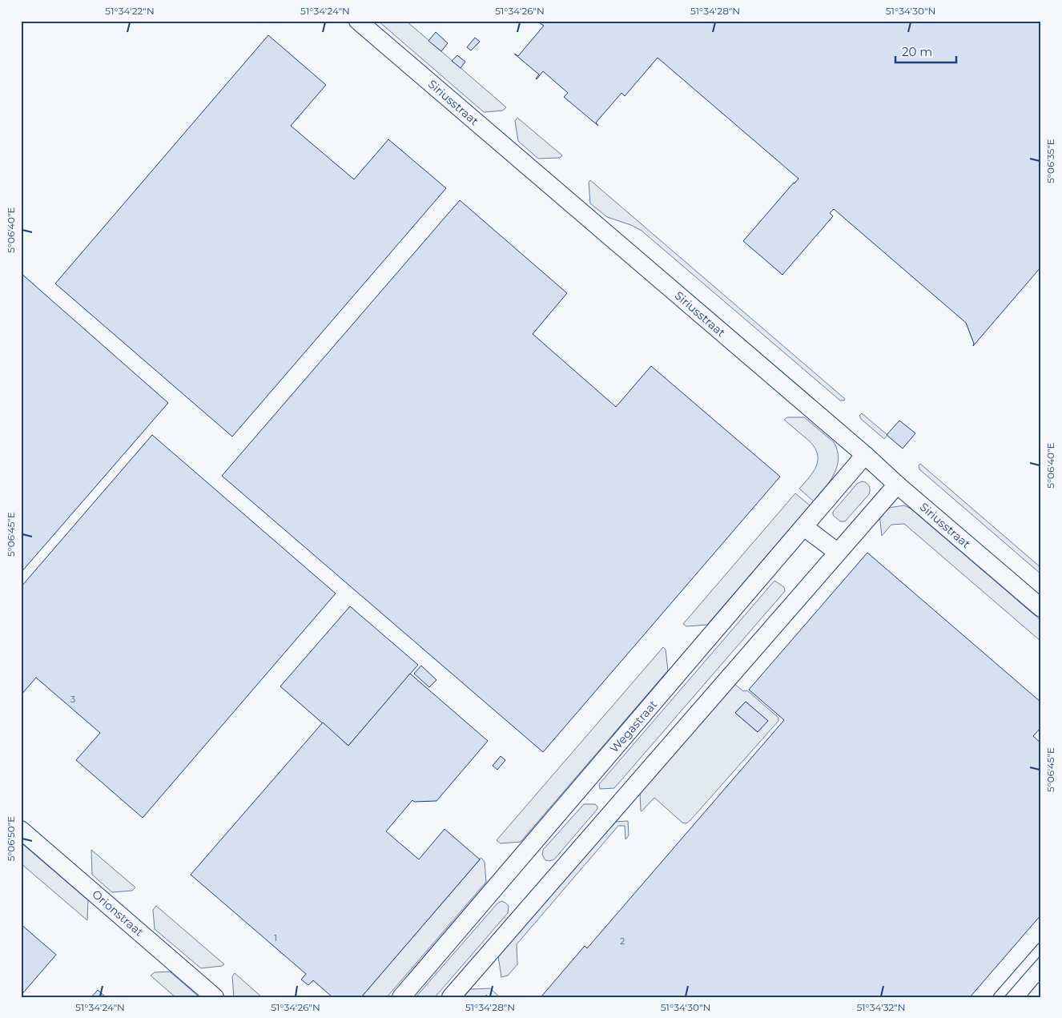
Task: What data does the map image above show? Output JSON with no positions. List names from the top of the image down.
{
  "streets": {
    "street": ["Siriusstraat", "Wegastraat", "Orionstraat"]
  },
  "crossings": [
    ["Siriusstraat", "Wegastraat"]
  ],
  "house_numbers": ["3", "1", "2"],
  "scale_bar": "20 m",
  "coordinates": [
    "51°34'22\"N",
    "51°34'24\"N",
    "51°34'26\"N",
    "51°34'28\"N",
    "51°34'30\"N",
    "5°06'35\"E",
    "5°06'40\"E",
    "5°06'45\"E",
    "5°06'50\"E",
    "51°34'32\"N"
  ]
}
